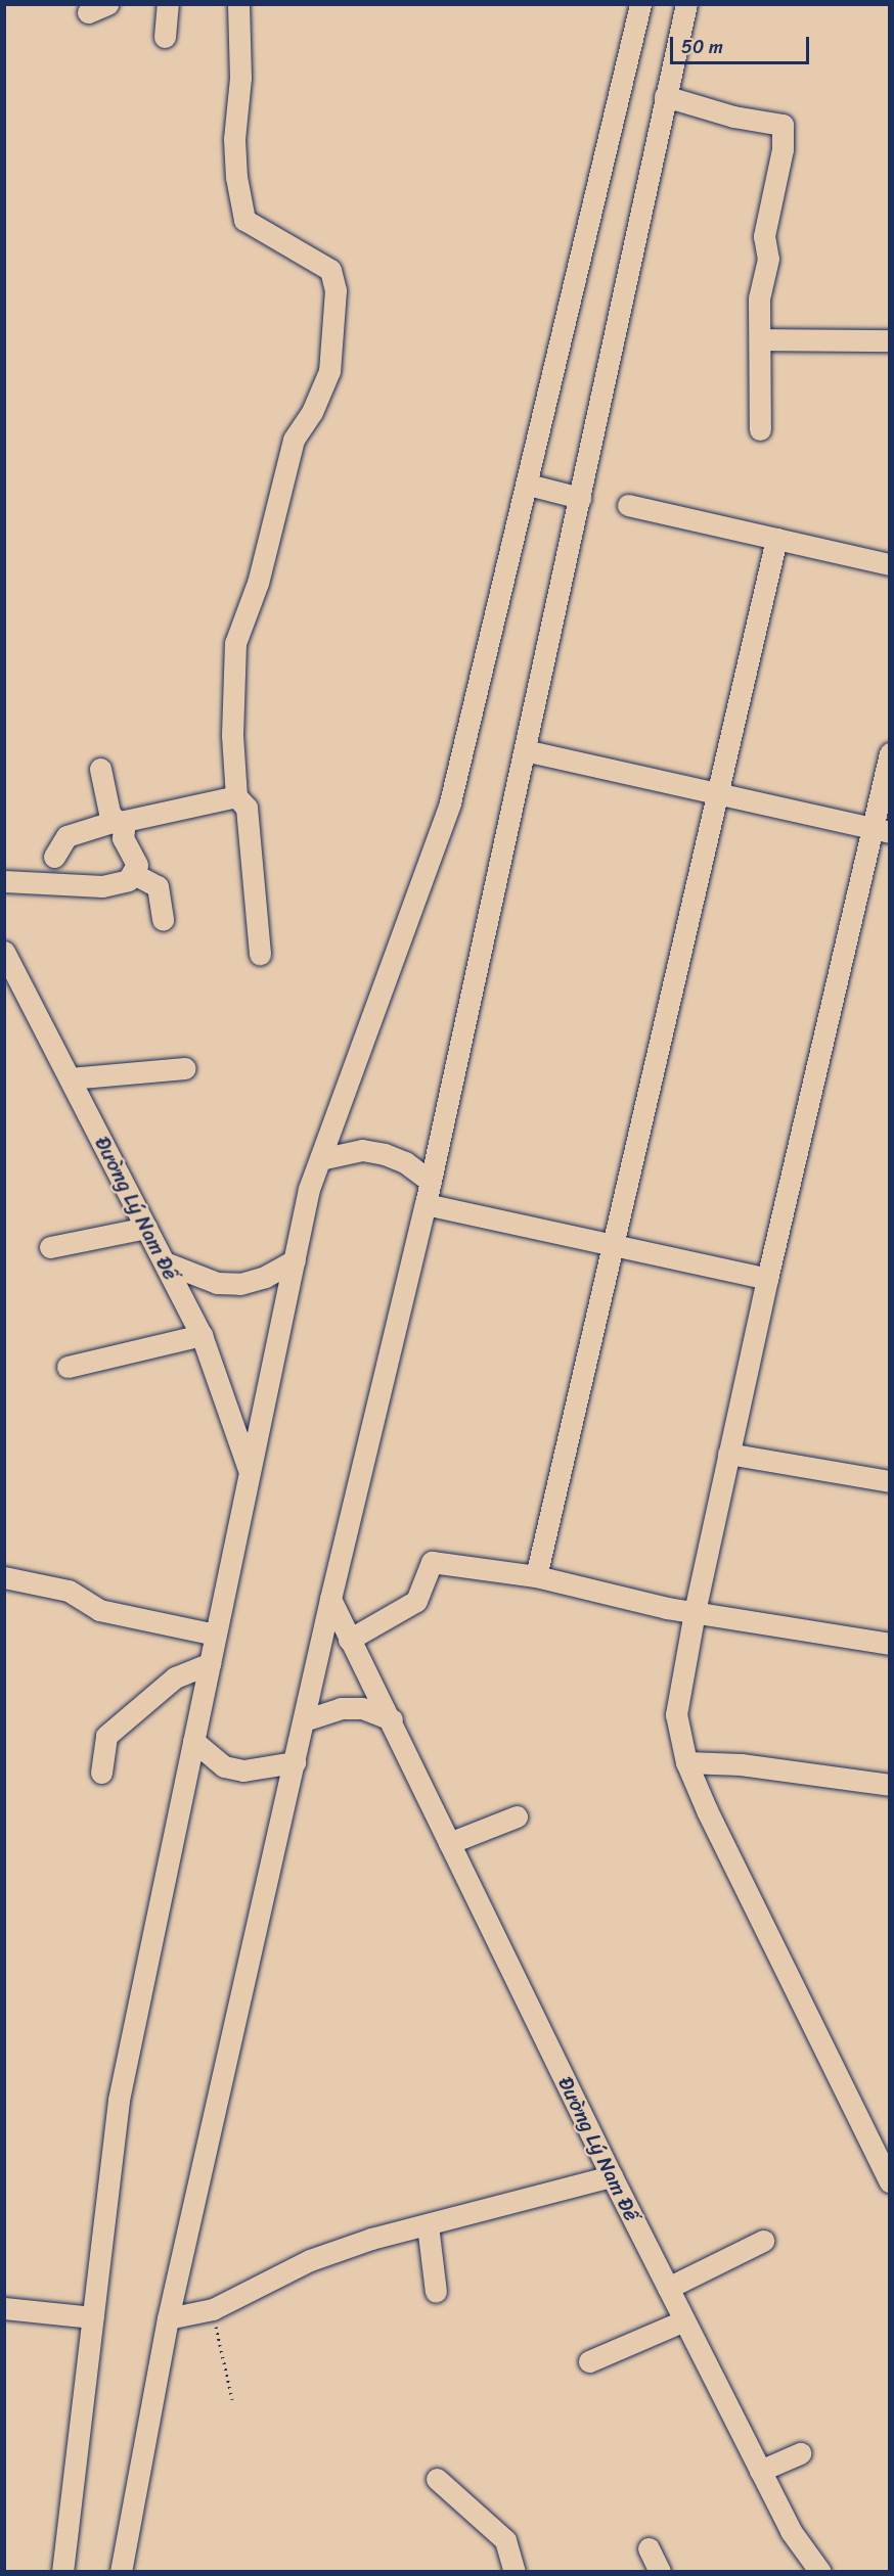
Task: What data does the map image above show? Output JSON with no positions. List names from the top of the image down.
{
  "streets": {
    "street": ["Đường Lý Nam Đế"]
  },
  "scale_bar": "50 m"
}
